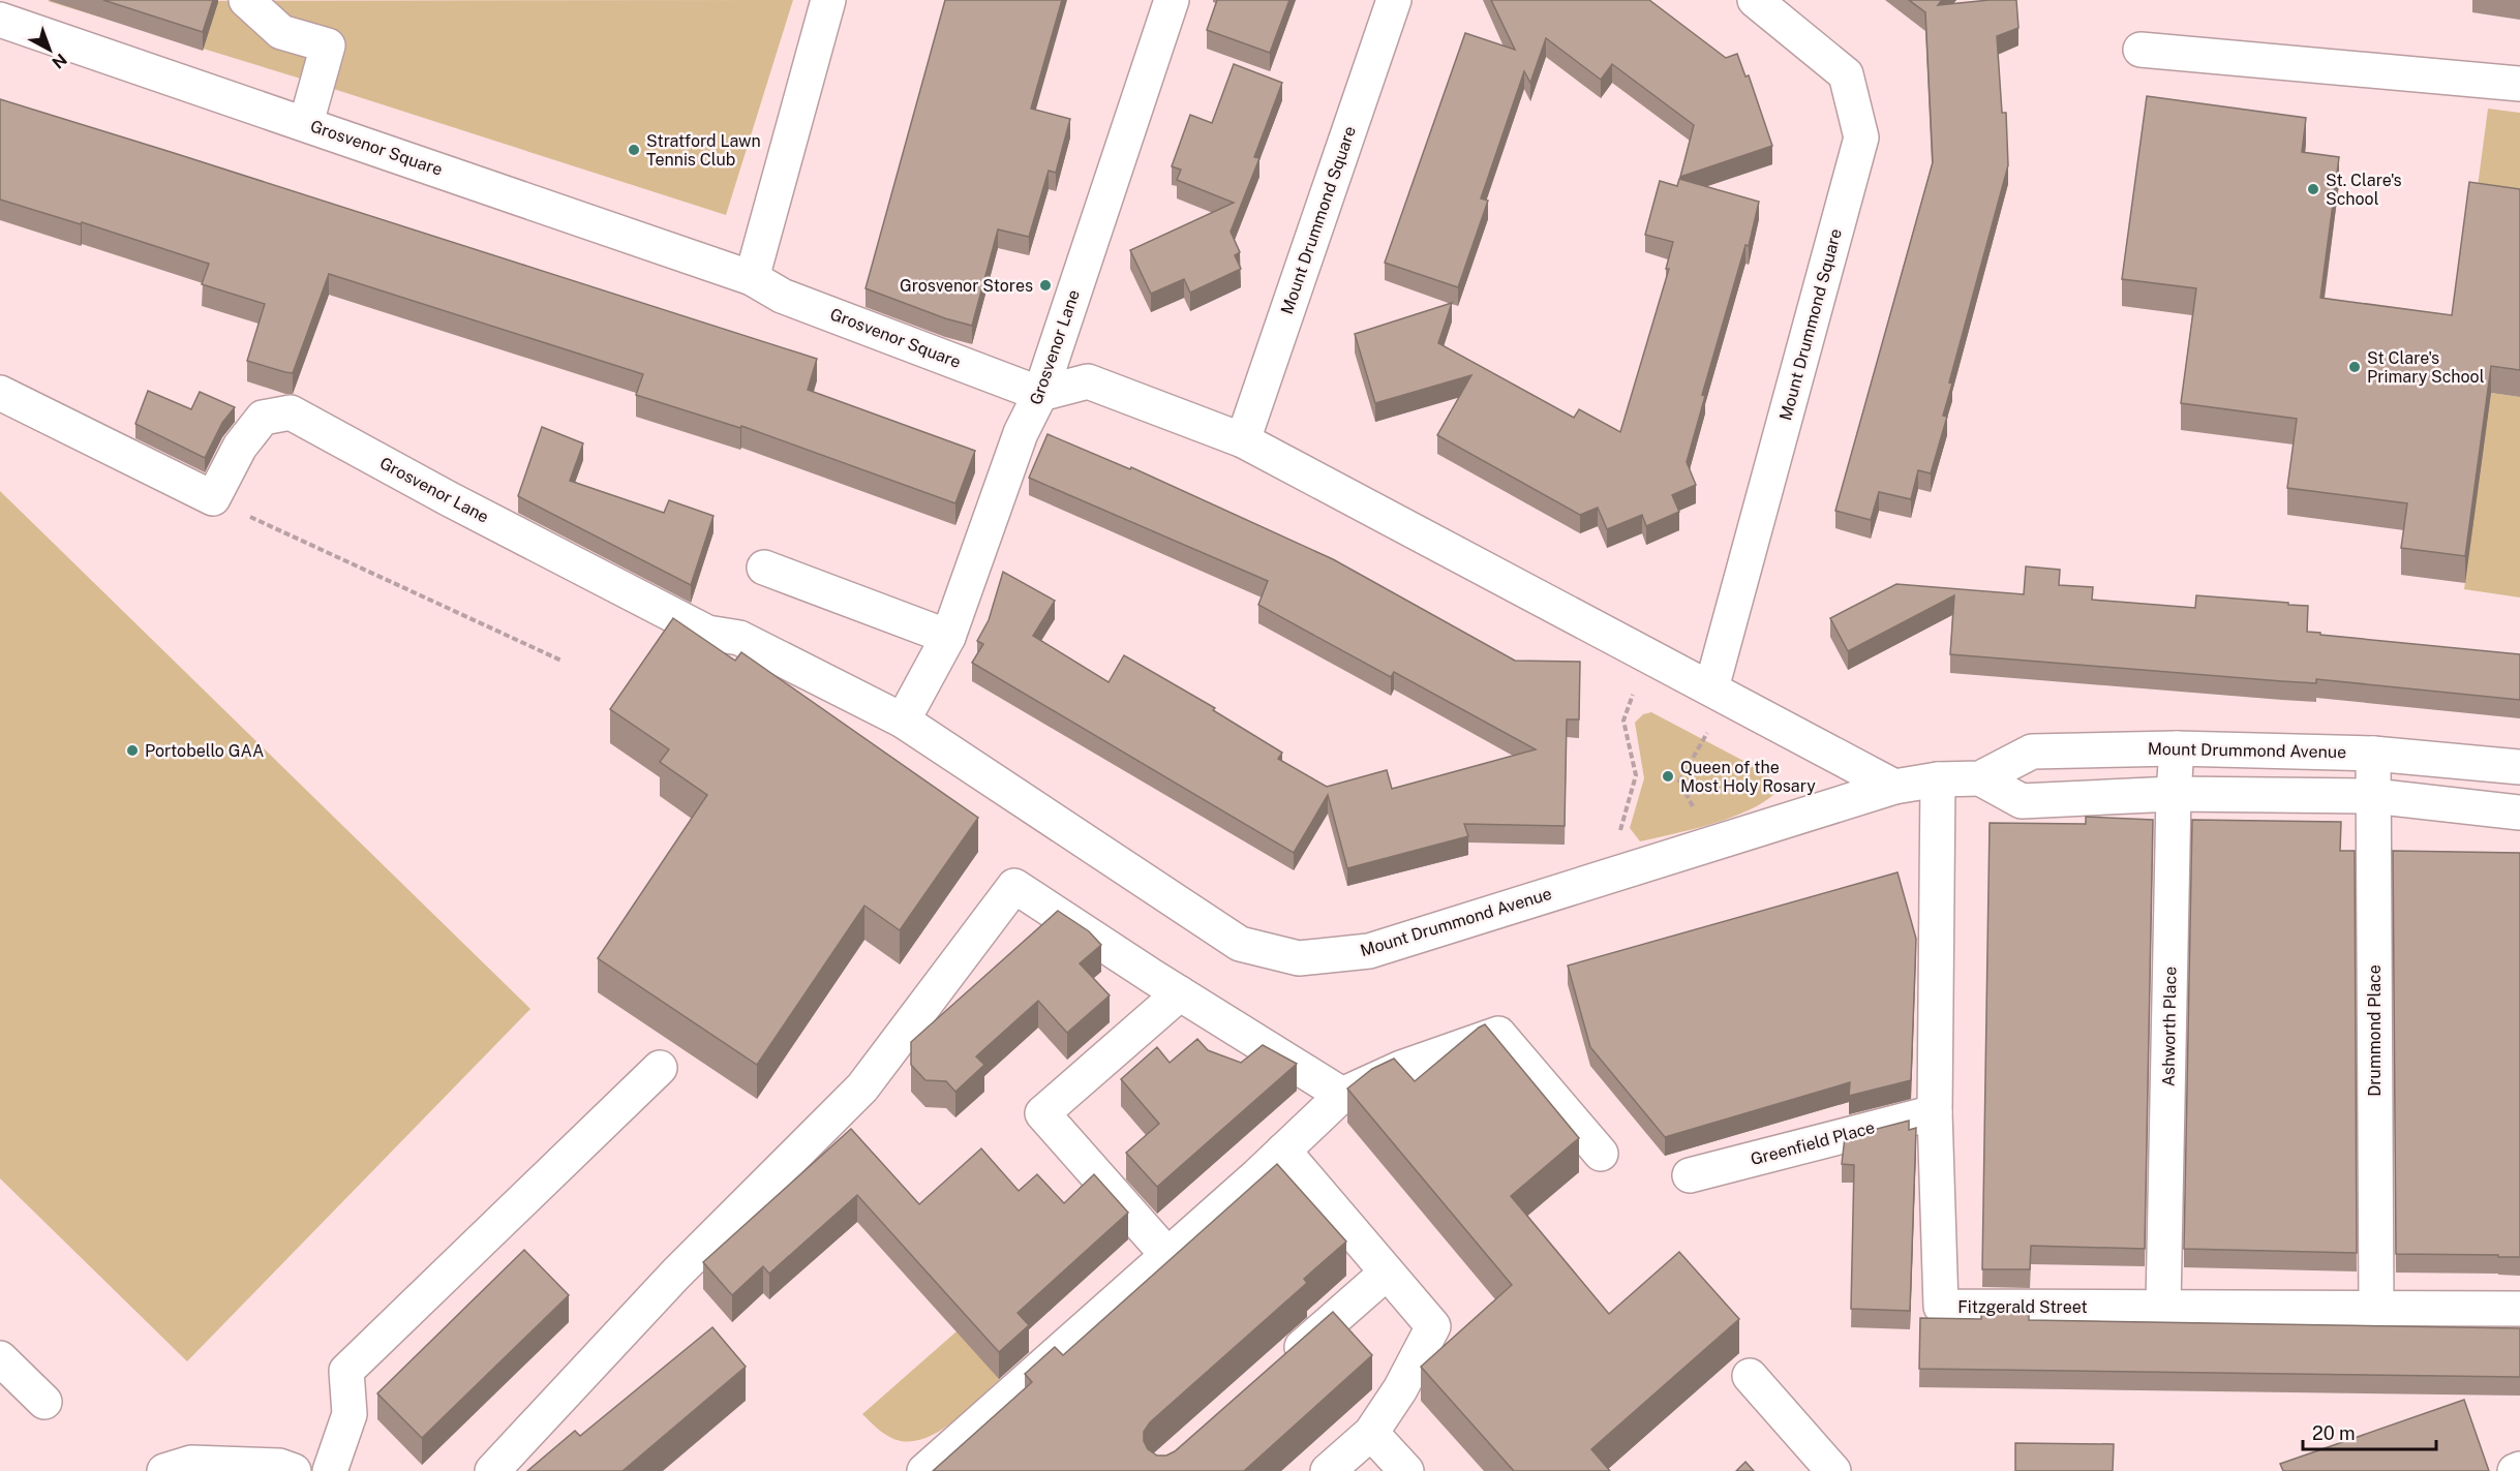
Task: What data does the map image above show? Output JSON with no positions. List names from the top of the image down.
{
  "streets": {
    "street": [
      "Grosvenor Square",
      "Mount Drummond Square",
      "Grosvenor Lane",
      "Mount Drummond Avenue",
      "Ashworth Place",
      "Drummond Place",
      "Greenfield Place",
      "Fitzgerald Street"
    ]
  },
  "crossings": [
    ["Grosvenor Square", "Grosvenor Lane"],
    ["Grosvenor Lane", "Mount Drummond Avenue"],
    ["Mount Drummond Avenue", "Ashworth Place"],
    ["Mount Drummond Avenue", "Drummond Place"],
    ["Mount Drummond Avenue", "Fitzgerald Street"],
    ["Ashworth Place", "Fitzgerald Street"],
    ["Drummond Place", "Fitzgerald Street"],
    ["Greenfield Place", "Fitzgerald Street"]
  ],
  "places": [
    "Stratford Lawn Tennis Club",
    "St. Clare's School",
    "Grosvenor Stores",
    "St Clare's Primary School",
    "Portobello GAA",
    "Queen of the Most Holy Rosary"
  ],
  "scale_bar": "20 m",
  "north": "bottom right"
}
